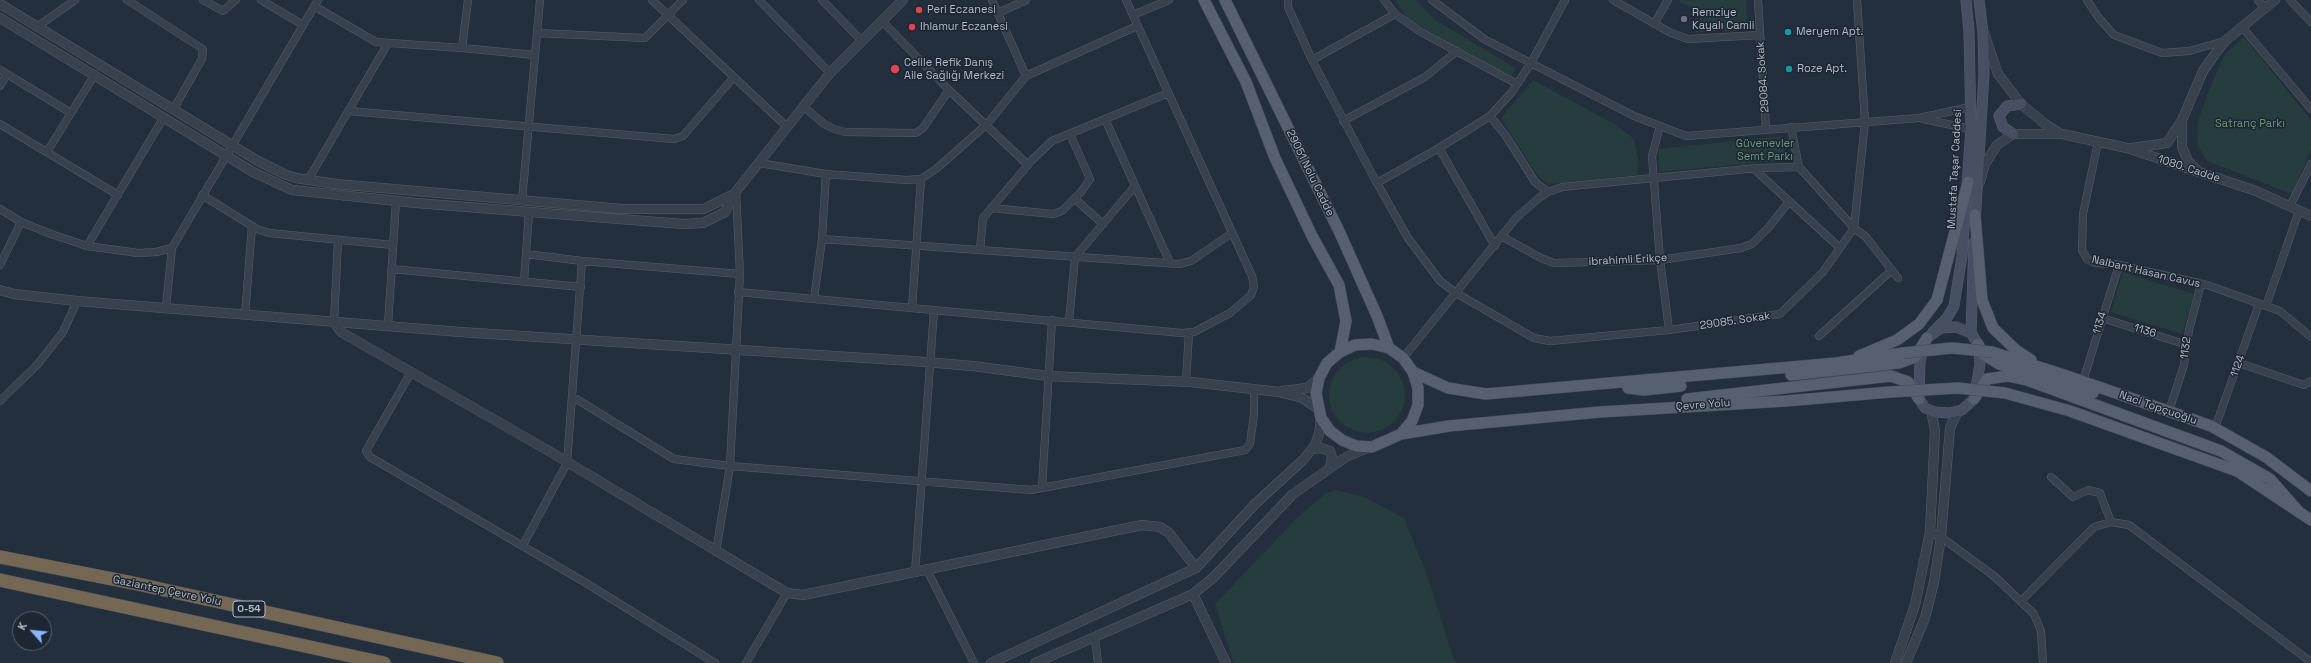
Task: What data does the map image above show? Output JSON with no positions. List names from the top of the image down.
{
  "streets": {
    "highway": ["Gaziantep Çevre Yolu", "O-54"],
    "main road": [
      "Mustafa Taşar Caddesi",
      "29051 Nolu Cadde",
      "Çevre Yolu",
      "Naci Topçuoğlu"
    ],
    "street": [
      "29084. Sokak",
      "1080. Cadde",
      "ibrahimli Erikçe",
      "Nalbant Hasan Cavus",
      "29085. Sokak",
      "1134",
      "1136",
      "1132",
      "1124"
    ]
  },
  "crossings": [
    ["1080. Cadde", "Nalbant Hasan Cavus"],
    ["1080. Cadde", "1124"],
    ["29051 Nolu Cadde", "Çevre Yolu"],
    ["Nalbant Hasan Cavus", "1134"],
    ["Nalbant Hasan Cavus", "1132"],
    ["Nalbant Hasan Cavus", "1124"],
    ["1134", "1136"],
    ["1134", "Naci Topçuoğlu"],
    ["1136", "1132"],
    ["1132", "Naci Topçuoğlu"],
    ["1124", "Naci Topçuoğlu"]
  ],
  "parks": ["Satranç Parkı", "Güvenevler Semt Parkı"],
  "places": [
    "Peri Eczanesi",
    "Remziye Kayalı Camii",
    "Ihlamur Eczanesi",
    "Meryem Apt.",
    "Celile Refik Danış Aile Sağlığı Merkezi",
    "Roze Apt."
  ],
  "north": "top left"
}
